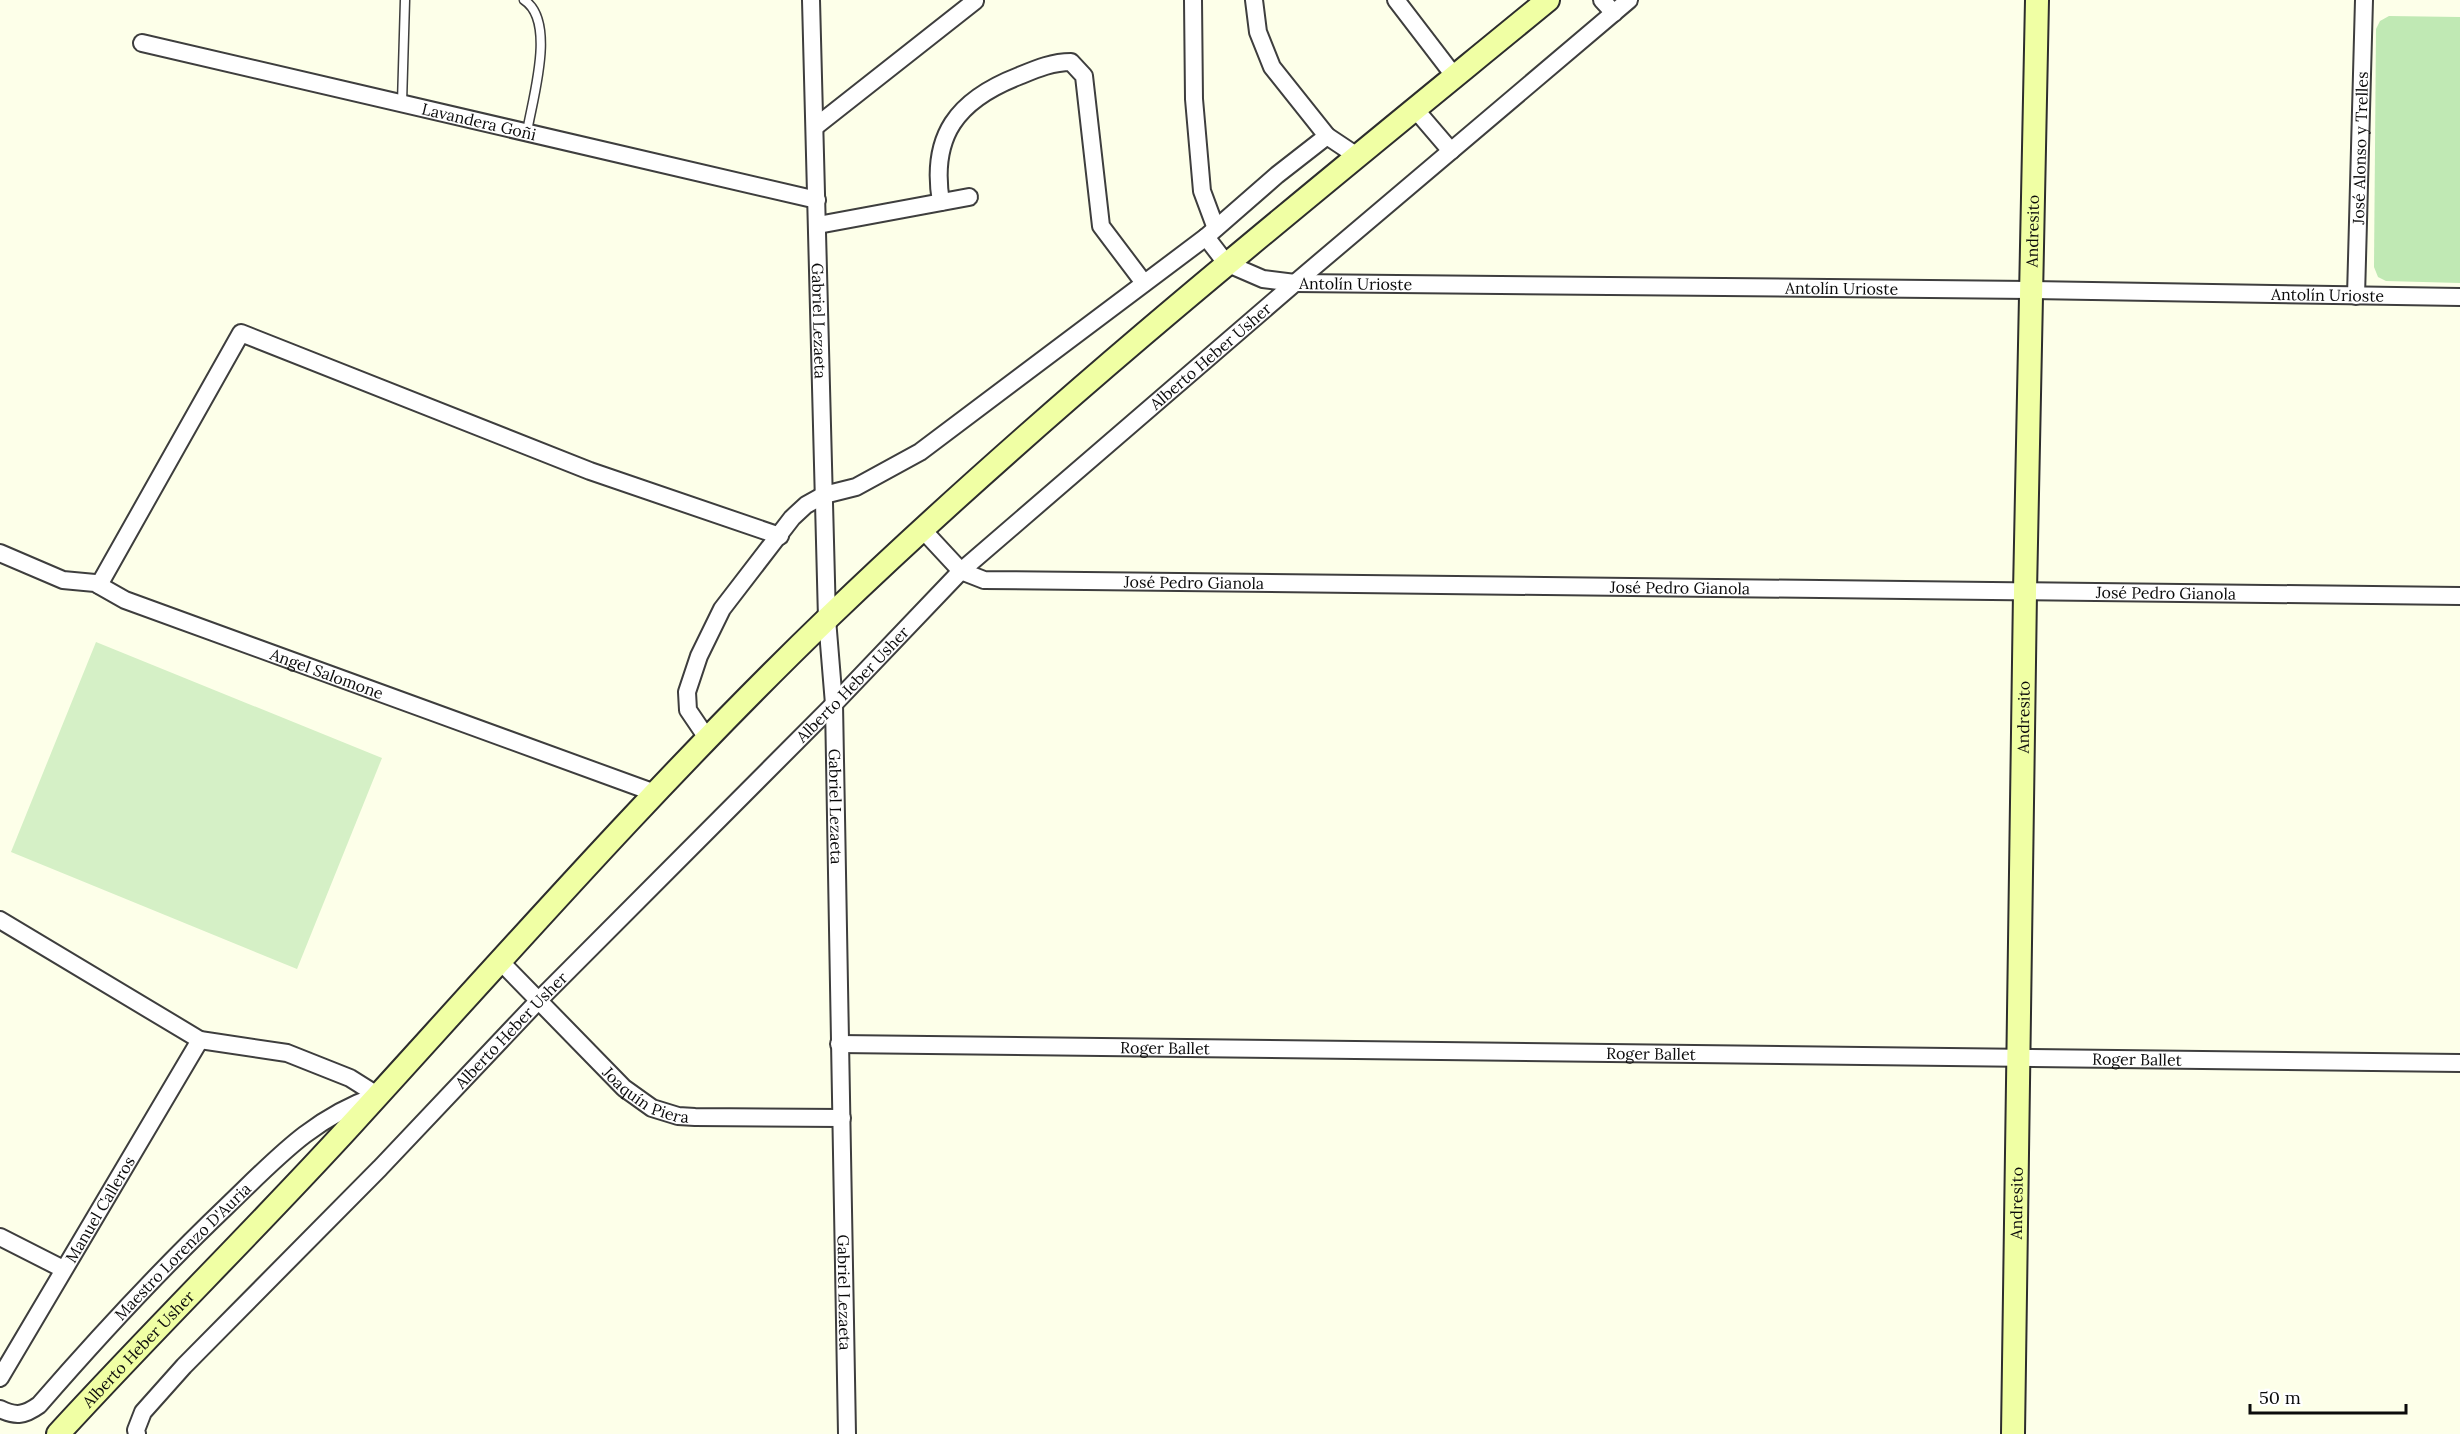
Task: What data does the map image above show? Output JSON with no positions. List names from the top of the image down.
{
  "streets": {
    "street": [
      "Lavandera Goñi",
      "José Alonso y Trelles",
      "Andresito",
      "Antolín Urioste",
      "Gabriel Lezaeta",
      "Alberto Heber Usher",
      "José Pedro Gianola",
      "Angel Salomone",
      "Roger Ballet",
      "Joaquín Piera",
      "Manuel Calleros",
      "Maestro Lorenzo D'Auria"
    ]
  },
  "crossings": [
    ["Lavandera Goñi", "Gabriel Lezaeta"],
    ["José Alonso y Trelles", "Antolín Urioste"],
    ["Andresito", "Antolín Urioste"],
    ["Andresito", "José Pedro Gianola"],
    ["Andresito", "Roger Ballet"],
    ["Antolín Urioste", "Alberto Heber Usher"],
    ["Gabriel Lezaeta", "Alberto Heber Usher"],
    ["Gabriel Lezaeta", "Roger Ballet"],
    ["Gabriel Lezaeta", "Joaquín Piera"],
    ["Alberto Heber Usher", "José Pedro Gianola"],
    ["Alberto Heber Usher", "Angel Salomone"],
    ["Alberto Heber Usher", "Joaquín Piera"],
    ["Alberto Heber Usher", "Maestro Lorenzo D'Auria"]
  ],
  "scale_bar": "50 m"
}
